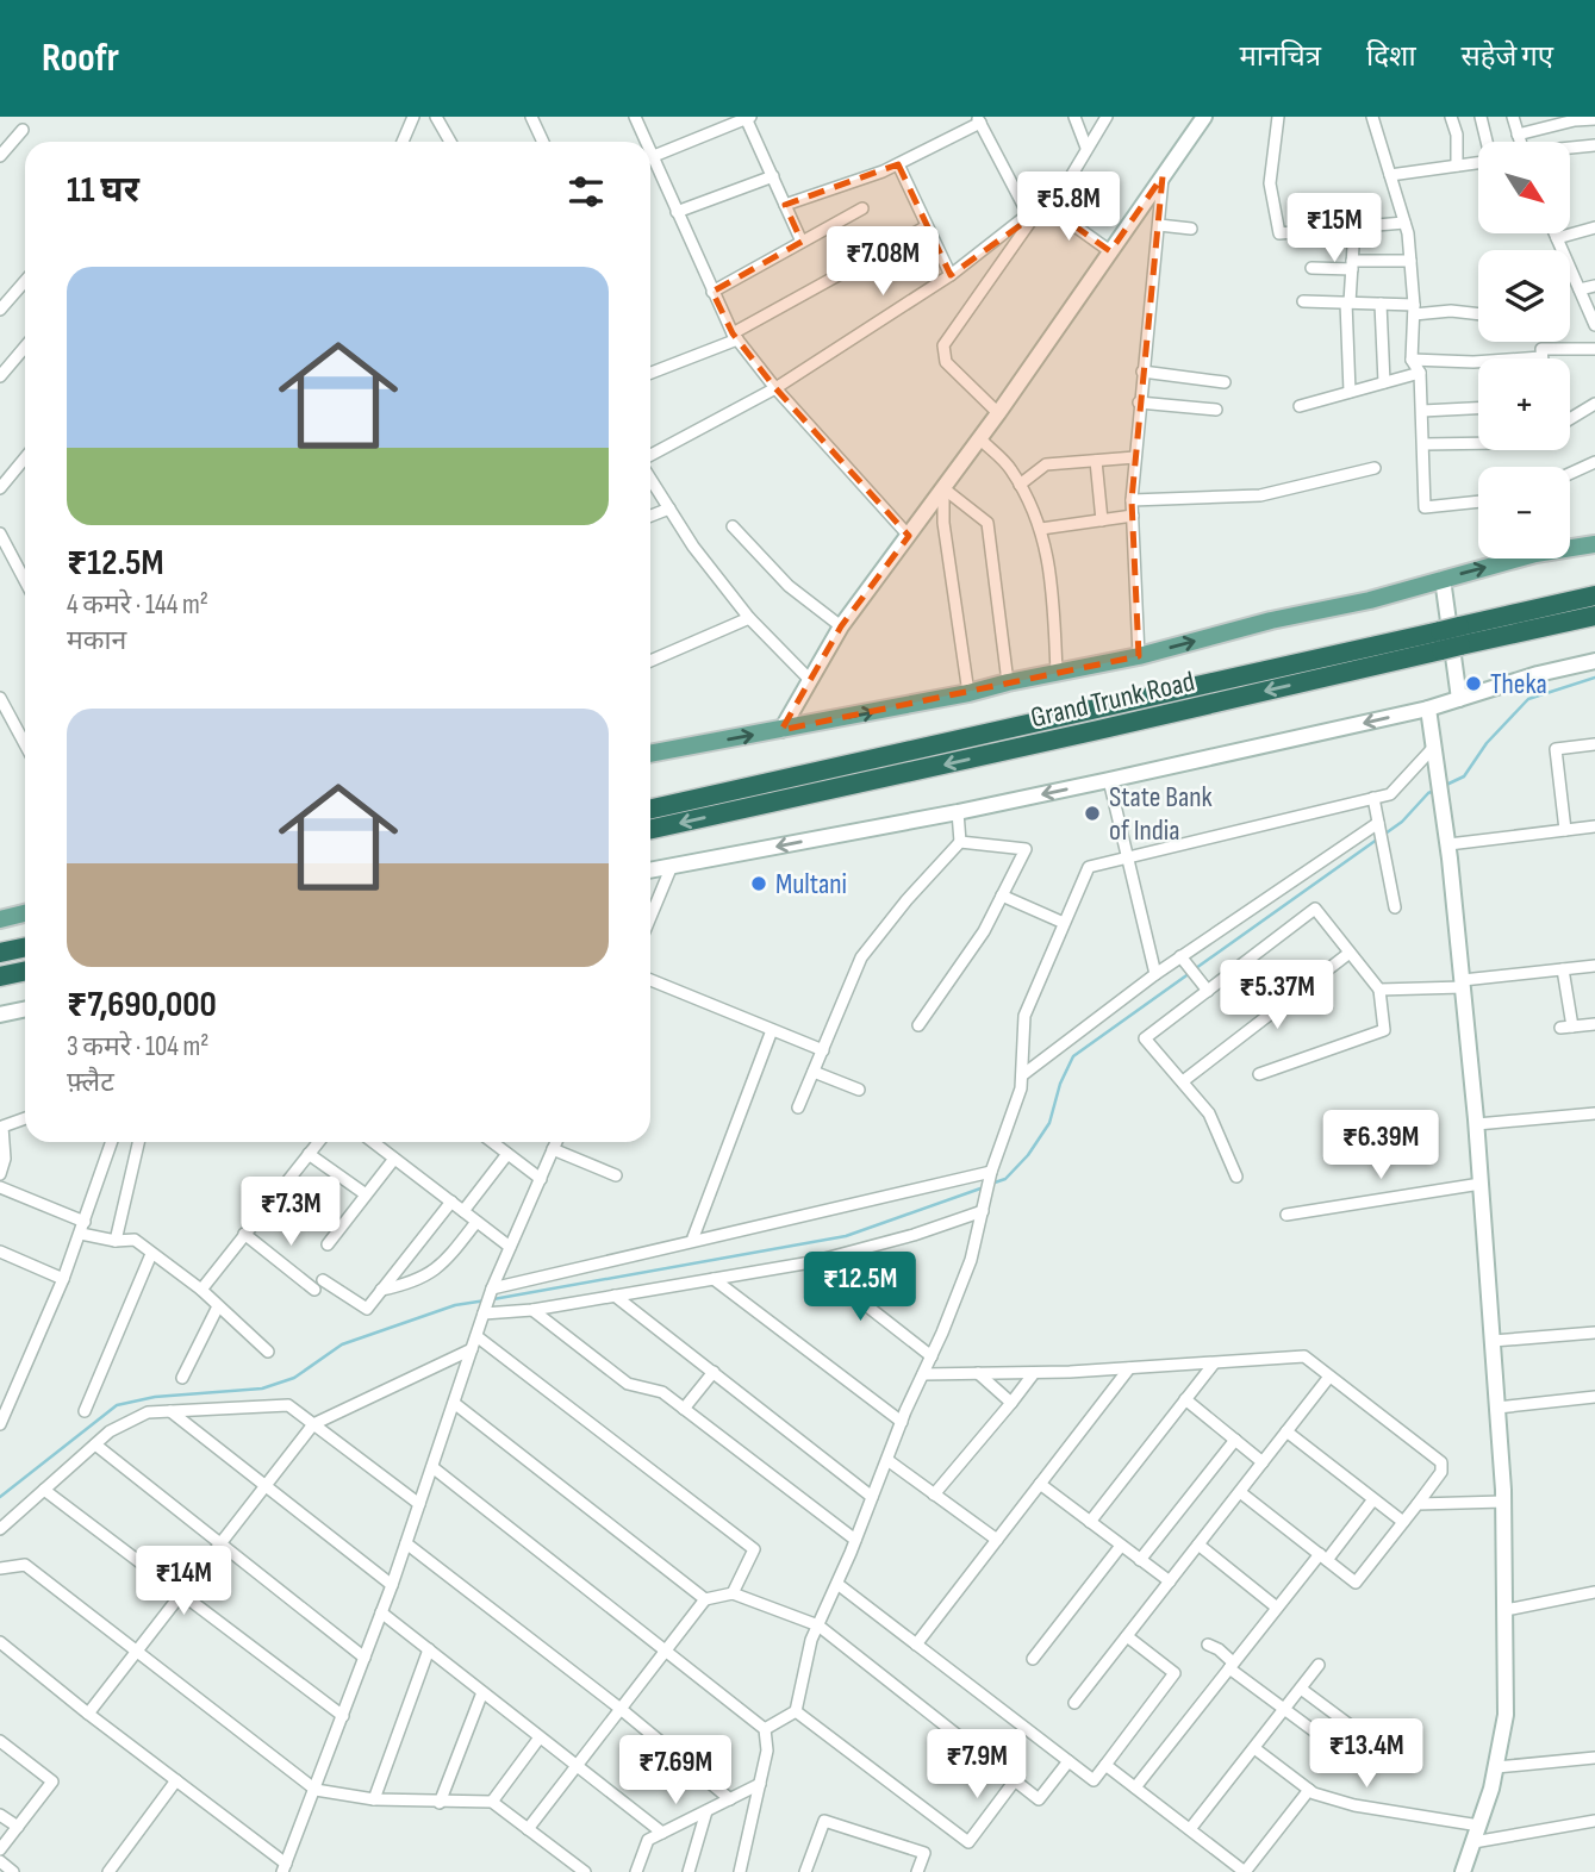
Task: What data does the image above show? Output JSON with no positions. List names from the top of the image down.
{
  "streets": {
    "highway": ["Grand Trunk Road"]
  },
  "places": ["Theka", "State Bank of India", "Multani"],
  "north": "bottom right",
  "page": {
    "header": "Roofr",
    "nav": ["मानचित्र", "दिशा", "सहेजे गए"],
    "map_buttons": ["+", "−"],
    "heading": "11 घर",
    "price": [
      "₹5.8M",
      "₹15M",
      "₹7.08M",
      "₹5.37M",
      "₹6.39M",
      "₹7.3M",
      "₹12.5M",
      "₹14M",
      "₹13.4M",
      "₹7.9M",
      "₹7.69M"
    ],
    "list": [
      {
        "name": "₹12.5M",
        "note": "4 कमरे · 144 m² · मकान"
      },
      {
        "name": "₹7,690,000",
        "note": "3 कमरे · 104 m² · फ़्लैट"
      }
    ]
  }
}
